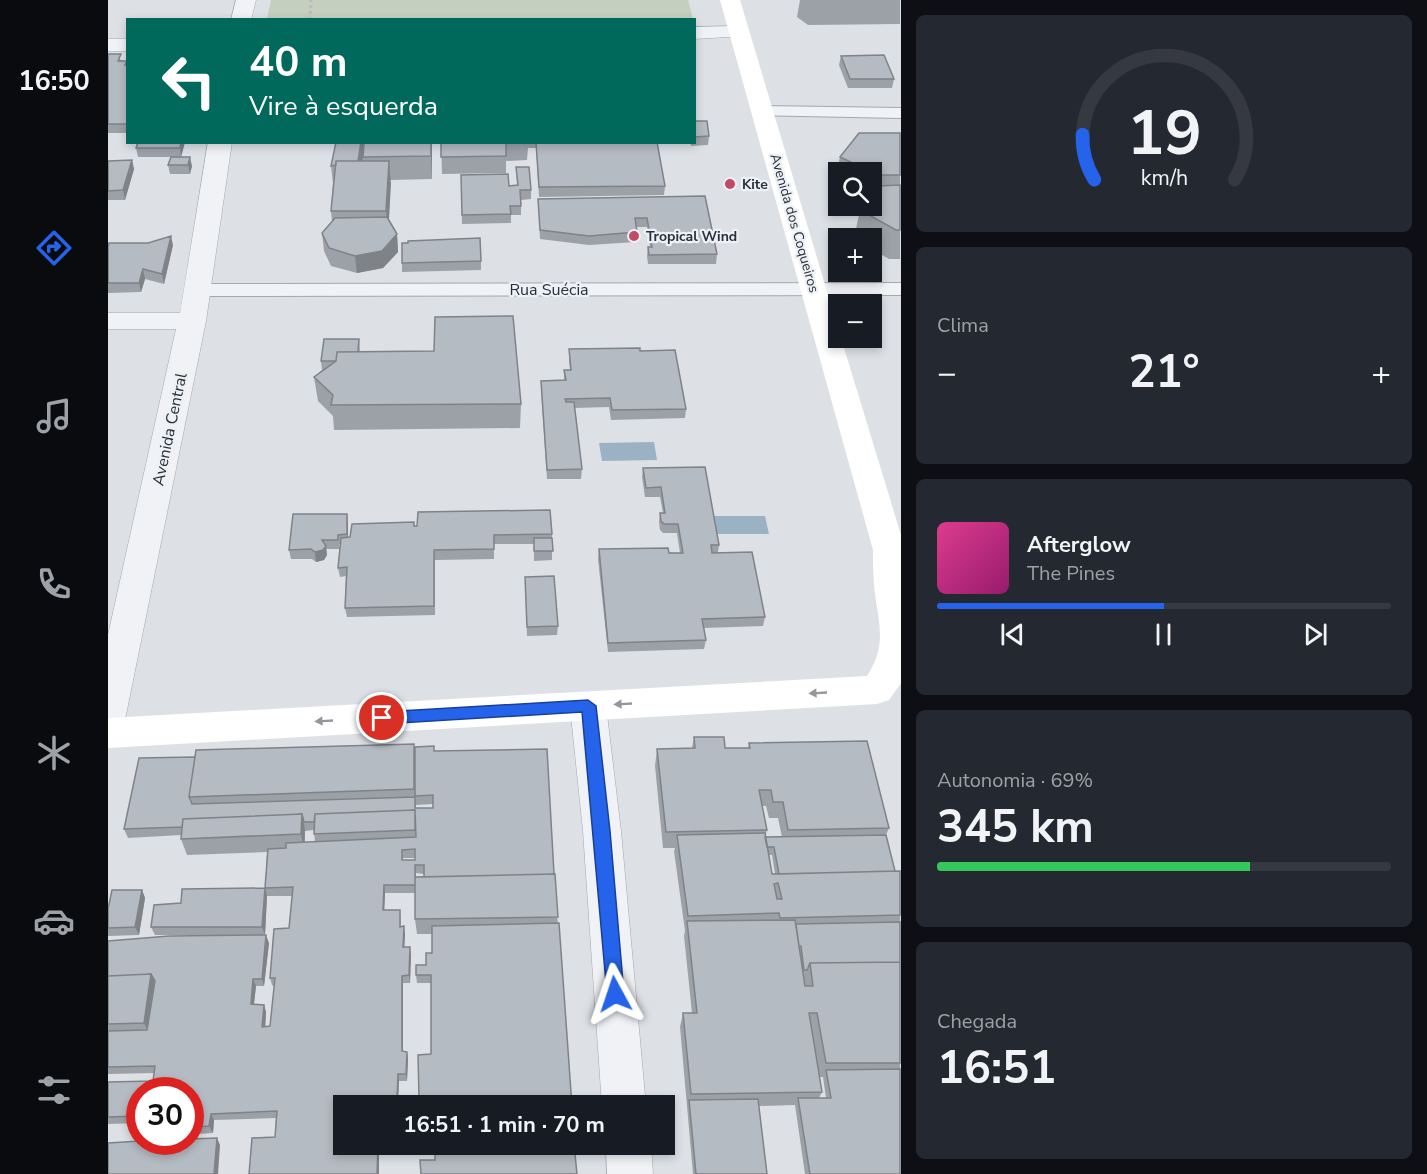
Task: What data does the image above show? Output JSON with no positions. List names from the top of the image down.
{
  "streets": {
    "main road": ["Avenida dos Coqueiros"],
    "street": ["Avenida Central"],
    "lane": ["Rua Suécia"]
  },
  "crossings": [
    ["Avenida dos Coqueiros", "Rua Suécia"],
    ["Rua Suécia", "Avenida Central"]
  ],
  "places": ["Kite", "Tropical Wind"],
  "page": {
    "tabs": "16:50",
    "turn": ["40 m", "Vire à esquerda"],
    "map_buttons": ["+", "−"],
    "tile": [
      "Clima",
      ["Autonomia · 69%", "345 km"],
      ["Chegada", "16:51"]
    ],
    "heat": ["−", "21°", "+"],
    "song": ["Afterglow", "The Pines"],
    "limit": "30",
    "trip": "16:51 · 1 min · 70 m",
    "gauge": ["19", "km/h"]
  }
}
